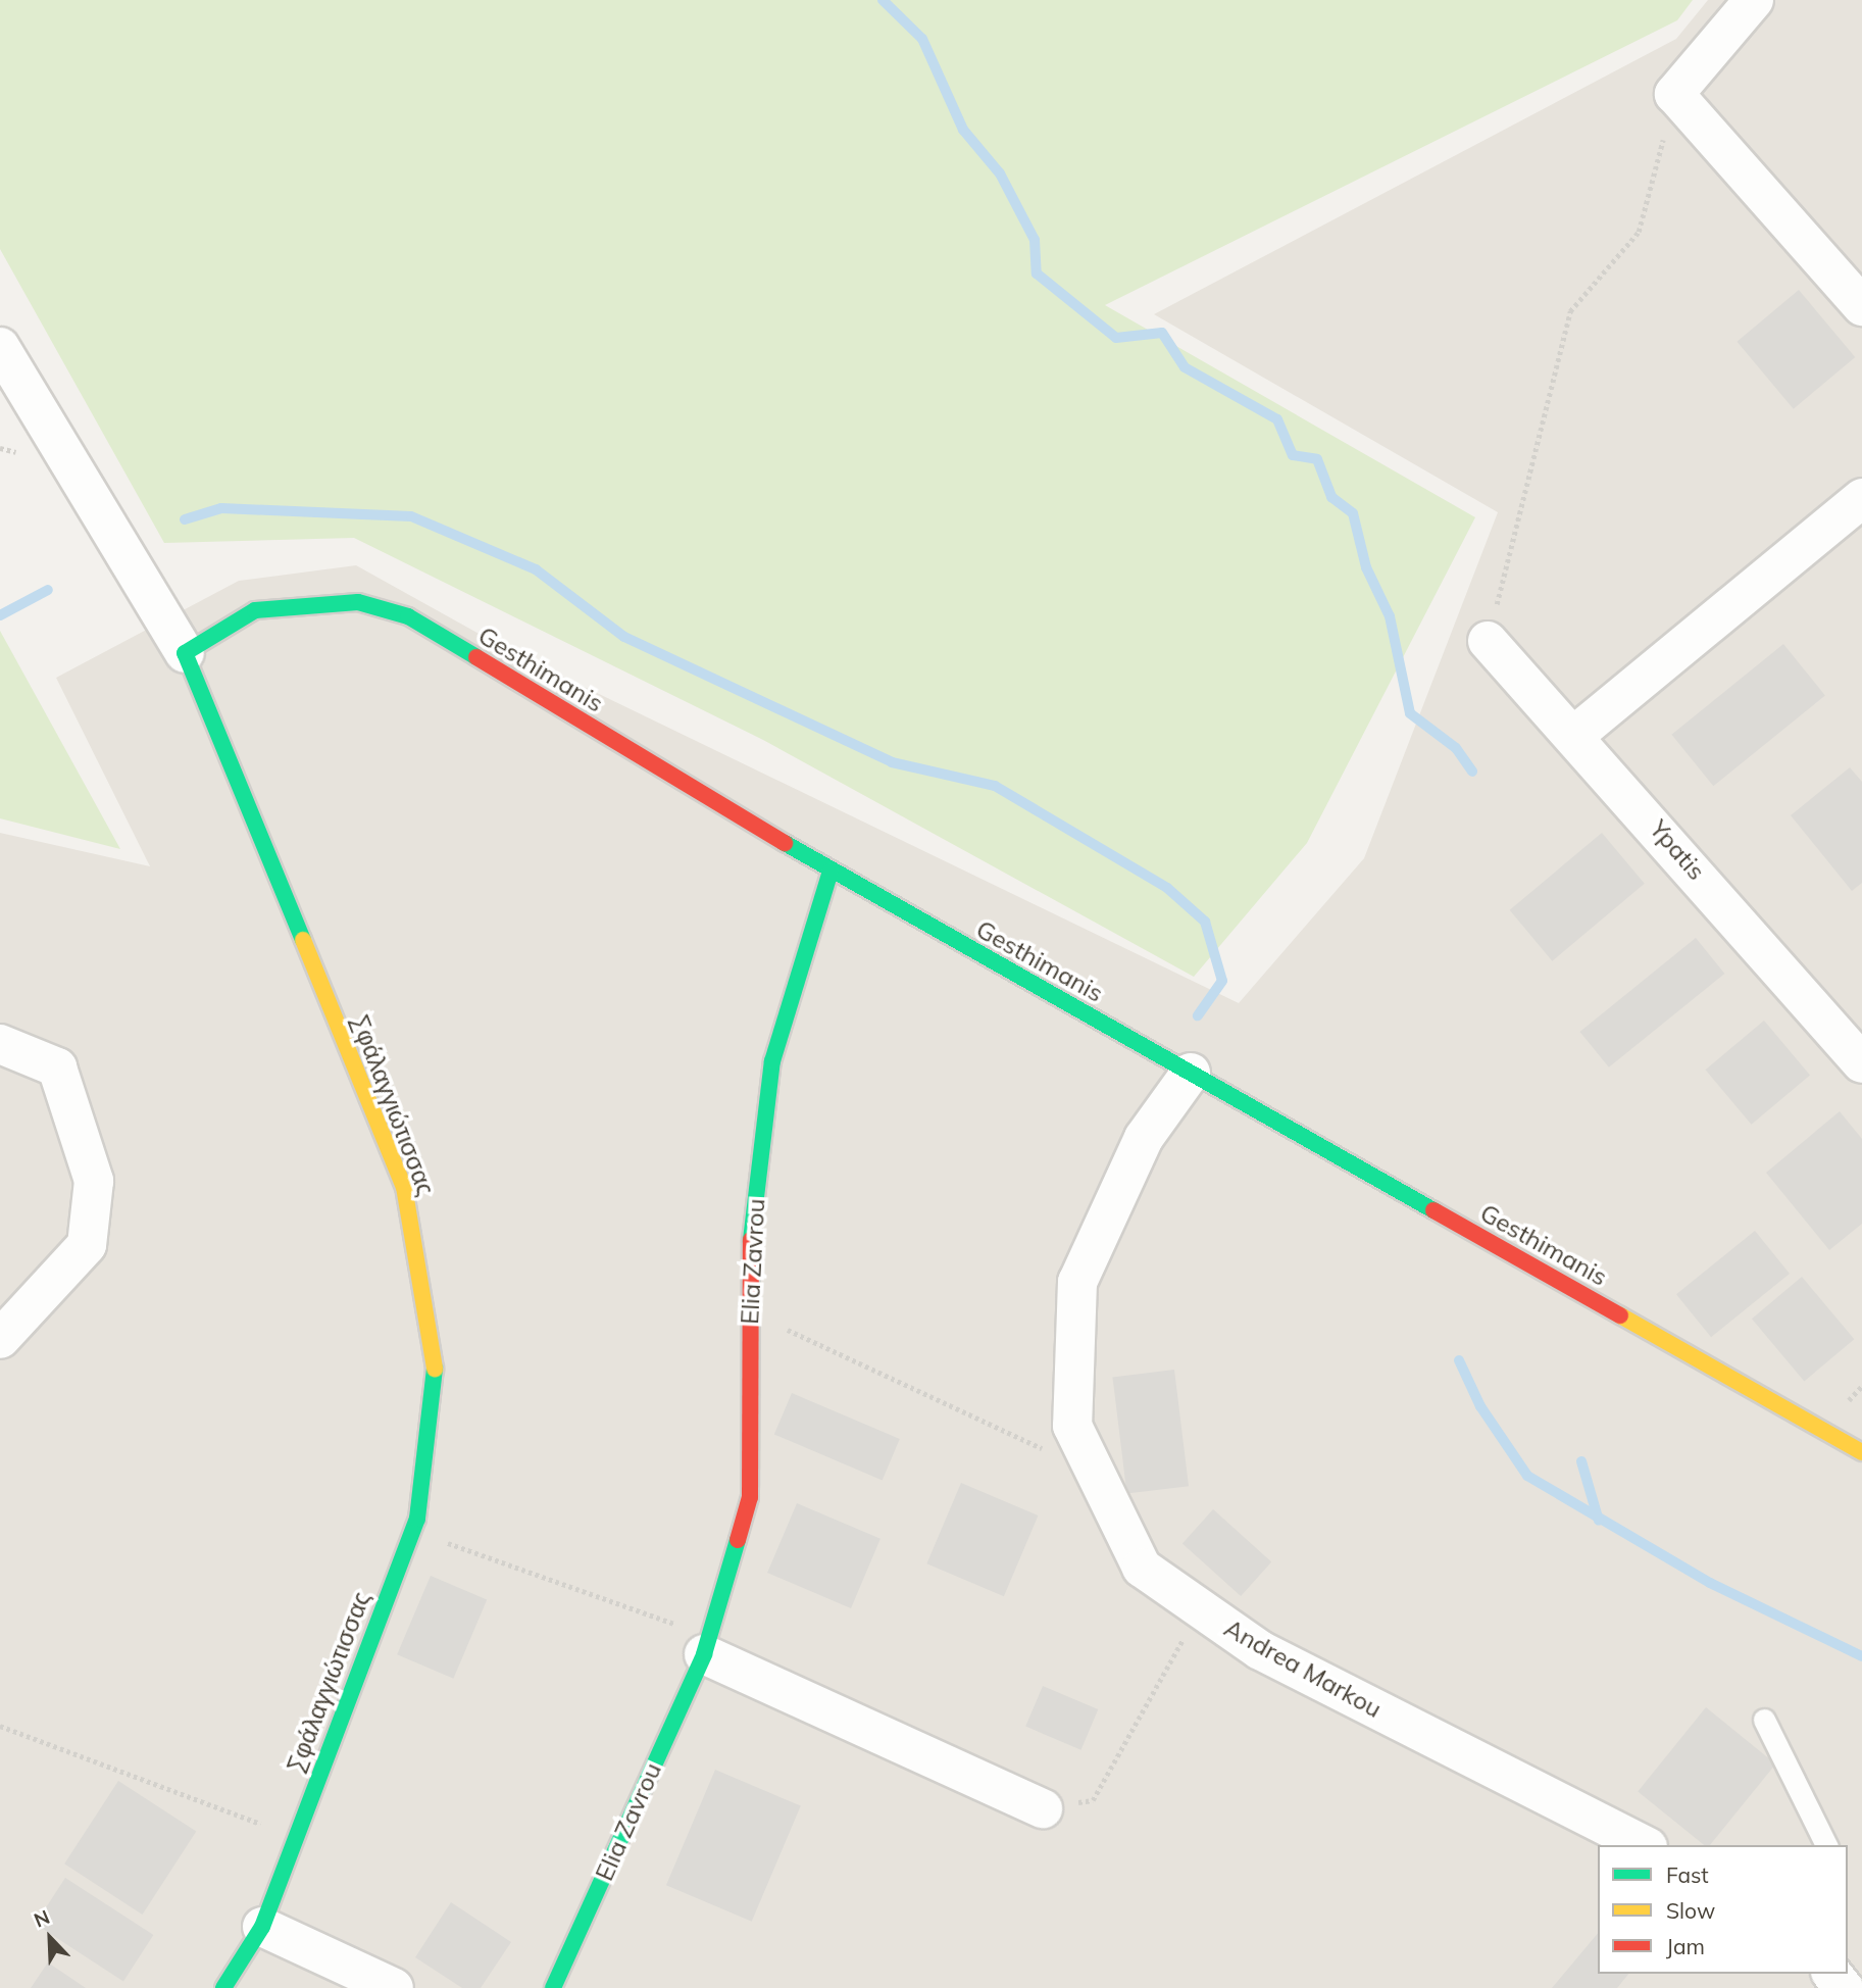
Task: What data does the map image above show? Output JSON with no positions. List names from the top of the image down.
{
  "streets": {
    "street": [
      "Gesthimanis",
      "Ypatis",
      "Σφάλαγγιώτισσας",
      "Elia Zavrou",
      "Andrea Markou"
    ]
  },
  "crossings": [
    ["Gesthimanis", "Σφάλαγγιώτισσας"],
    ["Gesthimanis", "Elia Zavrou"],
    ["Gesthimanis", "Andrea Markou"]
  ],
  "legend": ["Fast", "Slow", "Jam"],
  "north": "top left"
}
